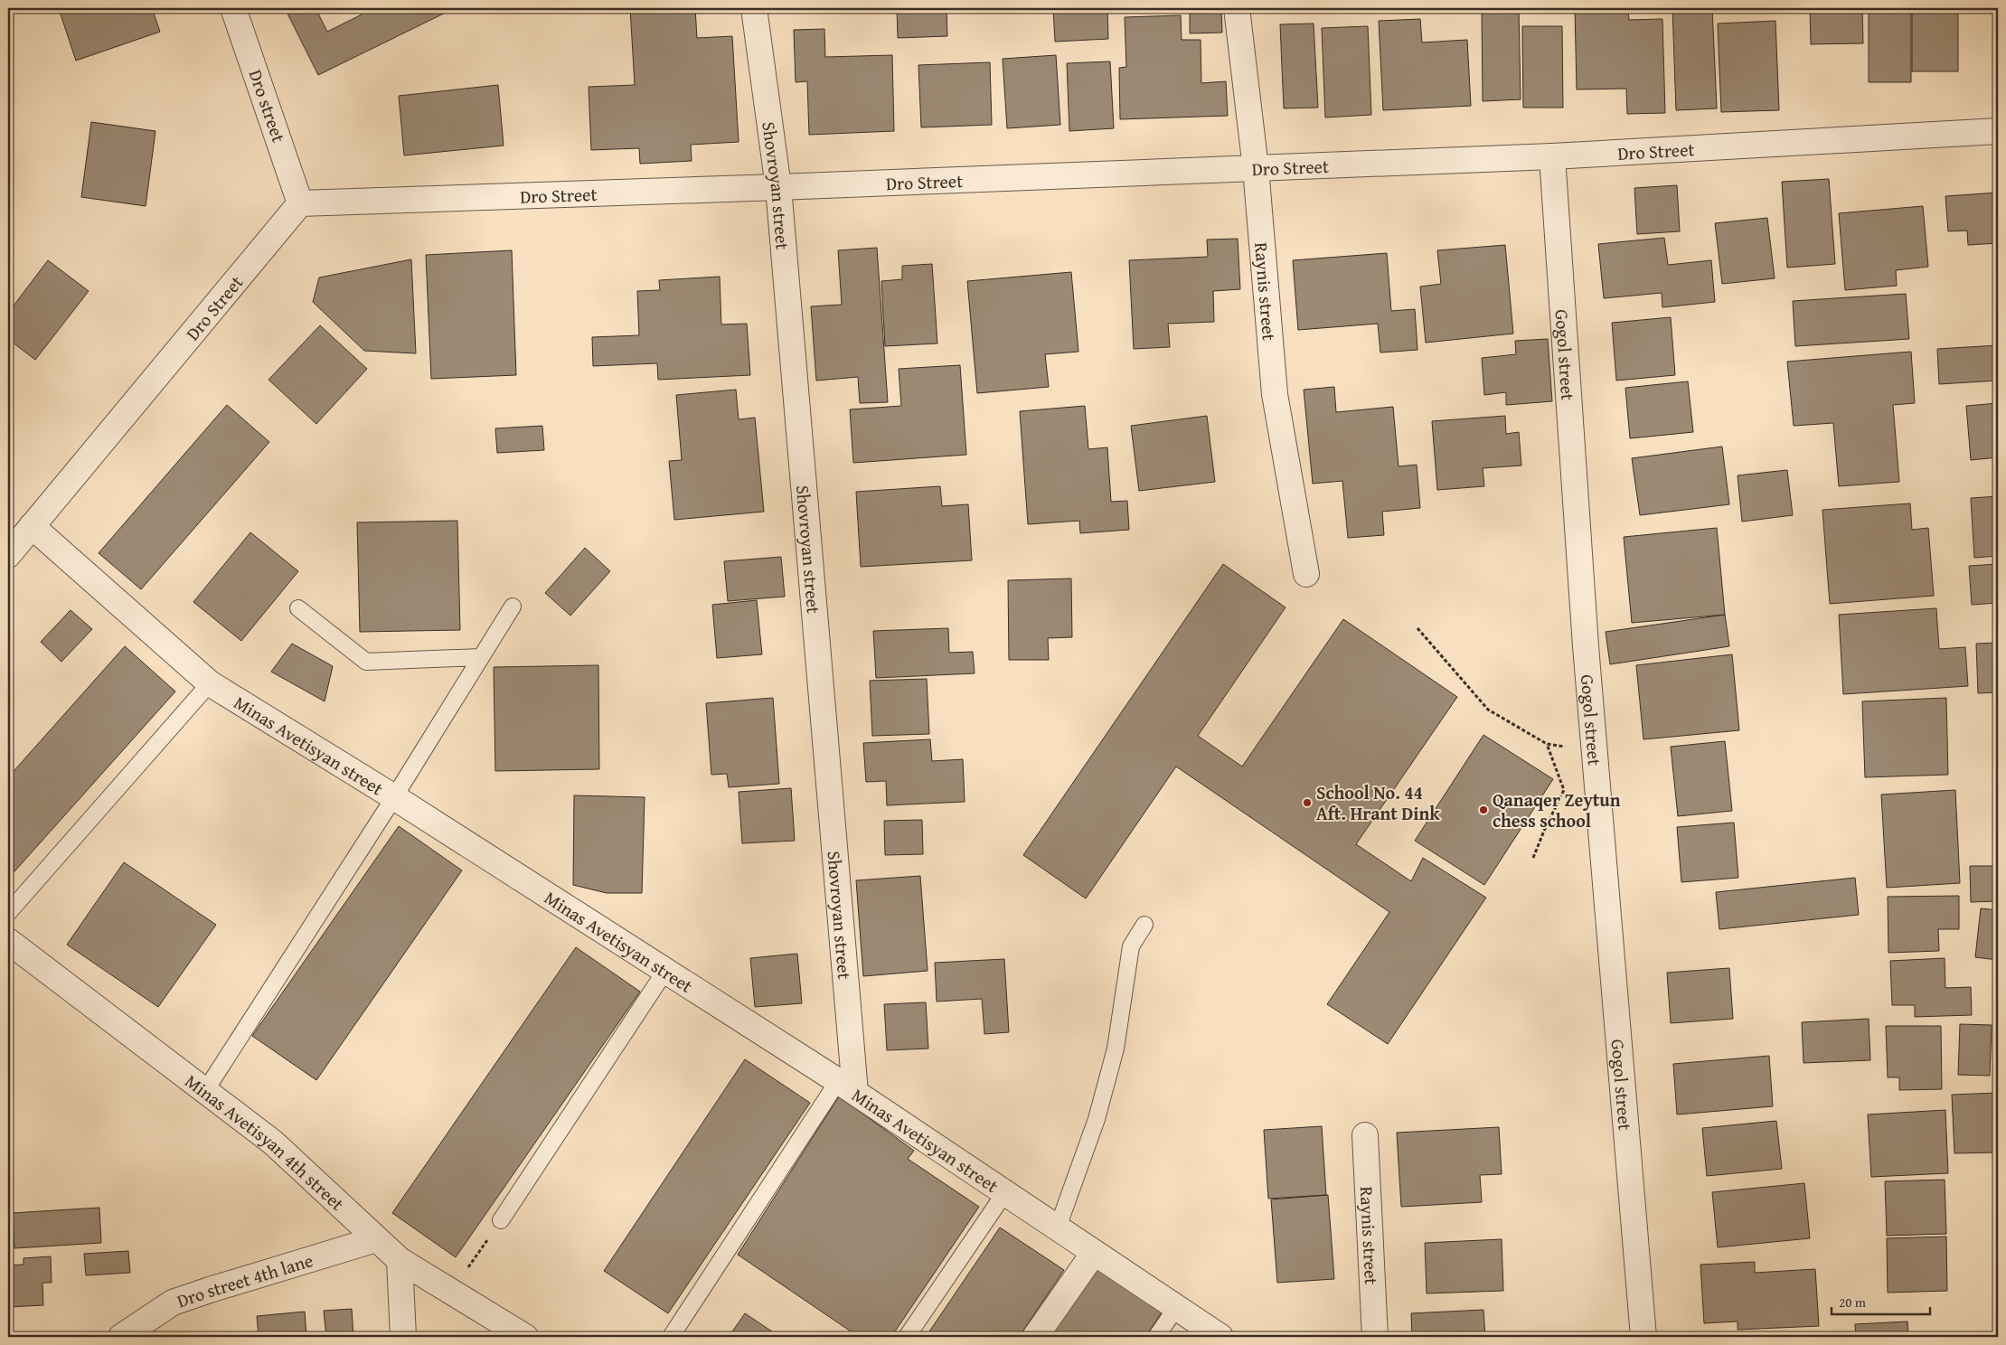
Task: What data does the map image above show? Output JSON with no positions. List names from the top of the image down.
{
  "streets": {
    "street": [
      "Dro street",
      "Dro Street",
      "Shovroyan street",
      "Raynis street",
      "Gogol street",
      "Minas Avetisyan street",
      "Minas Avetisyan 4th street",
      "Dro street 4th lane"
    ]
  },
  "crossings": [
    ["Dro street", "Dro Street"],
    ["Dro Street", "Shovroyan street"],
    ["Dro Street", "Raynis street"],
    ["Dro Street", "Gogol street"],
    ["Dro Street", "Minas Avetisyan street"],
    ["Shovroyan street", "Minas Avetisyan street"],
    ["Minas Avetisyan 4th street", "Dro street 4th lane"]
  ],
  "places": ["School No. 44 Aft. Hrant Dink", "Qanaqer Zeytun chess school"],
  "scale_bar": "20 m"
}
